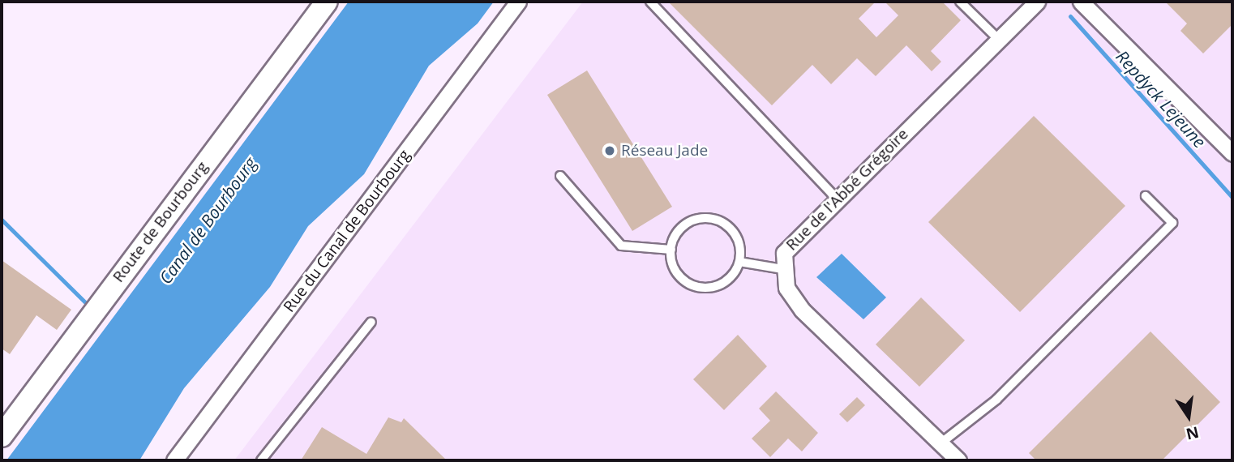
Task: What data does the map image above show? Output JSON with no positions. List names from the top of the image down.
{
  "streets": {
    "main road": ["Route de Bourbourg"],
    "street": ["Rue de l'Abbé Grégoire", "Rue du Canal de Bourbourg"]
  },
  "water": ["Repdyck Lejeune", "Canal de Bourbourg"],
  "places": ["Réseau Jade"],
  "north": "bottom"
}
